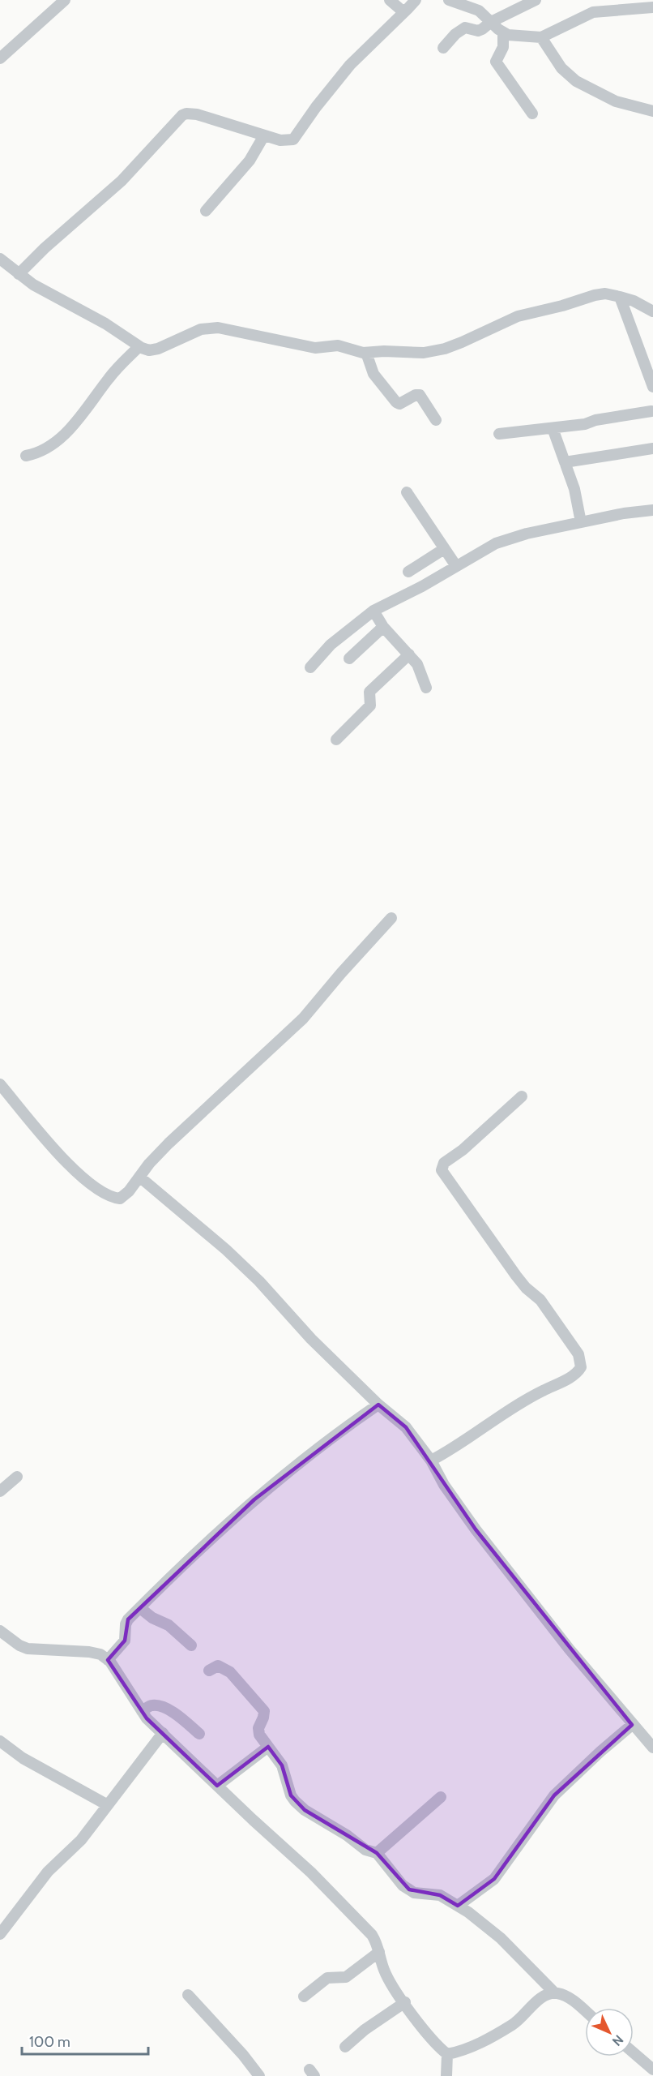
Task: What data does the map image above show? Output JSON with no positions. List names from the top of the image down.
{
  "scale_bar": "100 m",
  "north": "bottom right"
}
